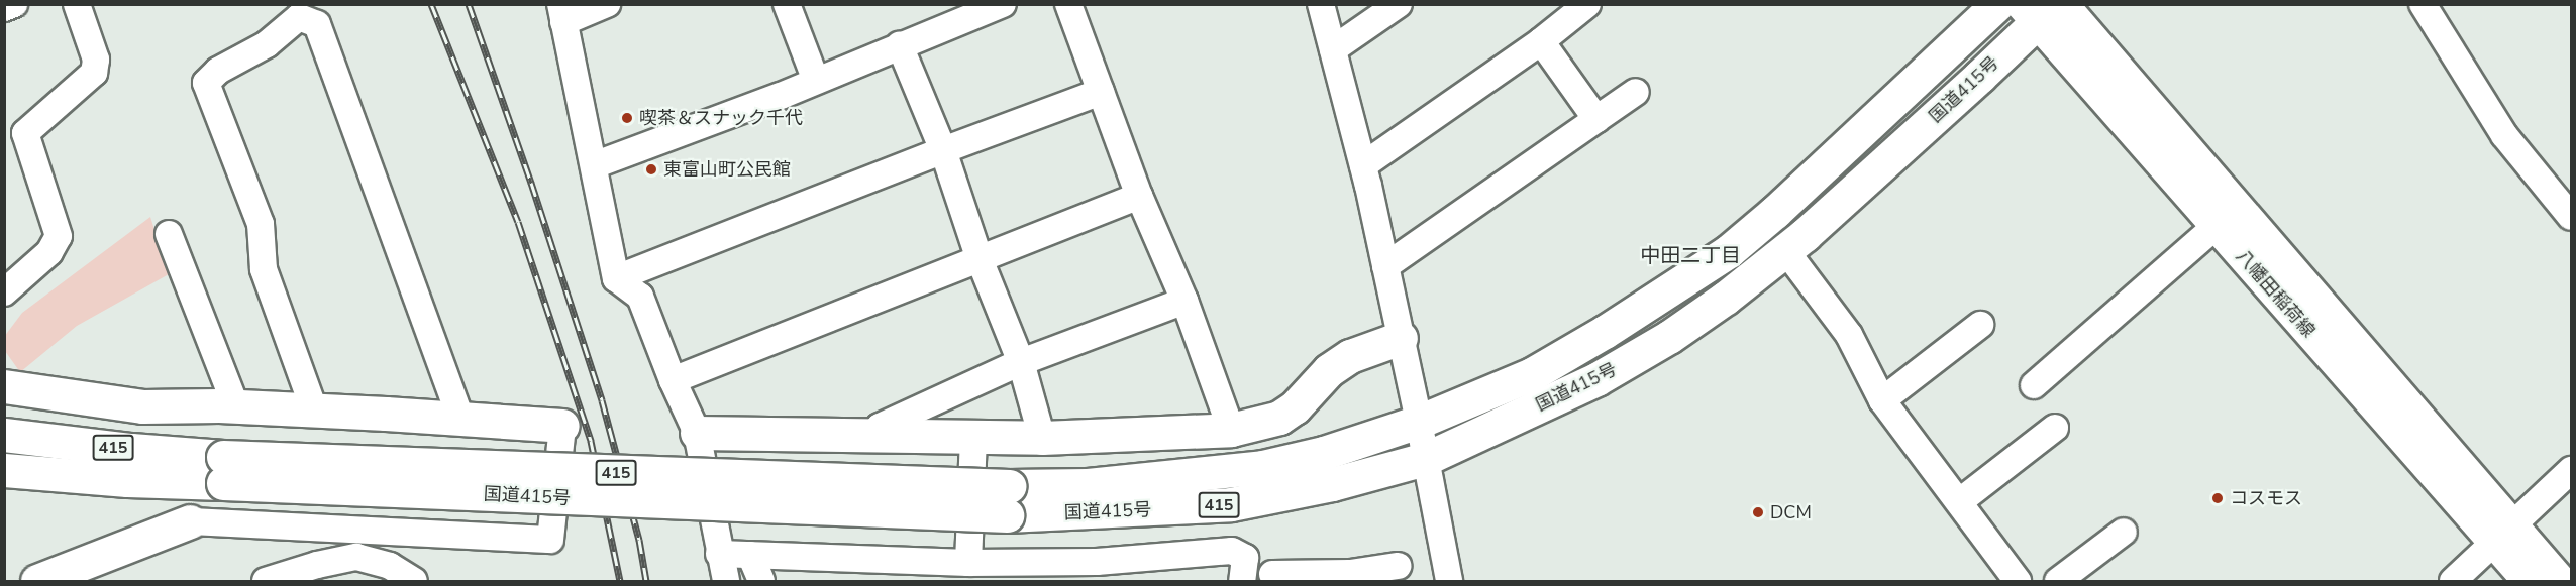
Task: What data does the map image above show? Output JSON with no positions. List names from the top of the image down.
{
  "streets": {
    "main road": ["国道415号", "八幡田稲荷線", "415"]
  },
  "crossings": [
    ["国道415号", "八幡田稲荷線"]
  ],
  "districts": ["中田二丁目"],
  "places": [
    "喫茶＆スナック千代",
    "東富山町公民館",
    "コスモス",
    "DCM"
  ]
}
